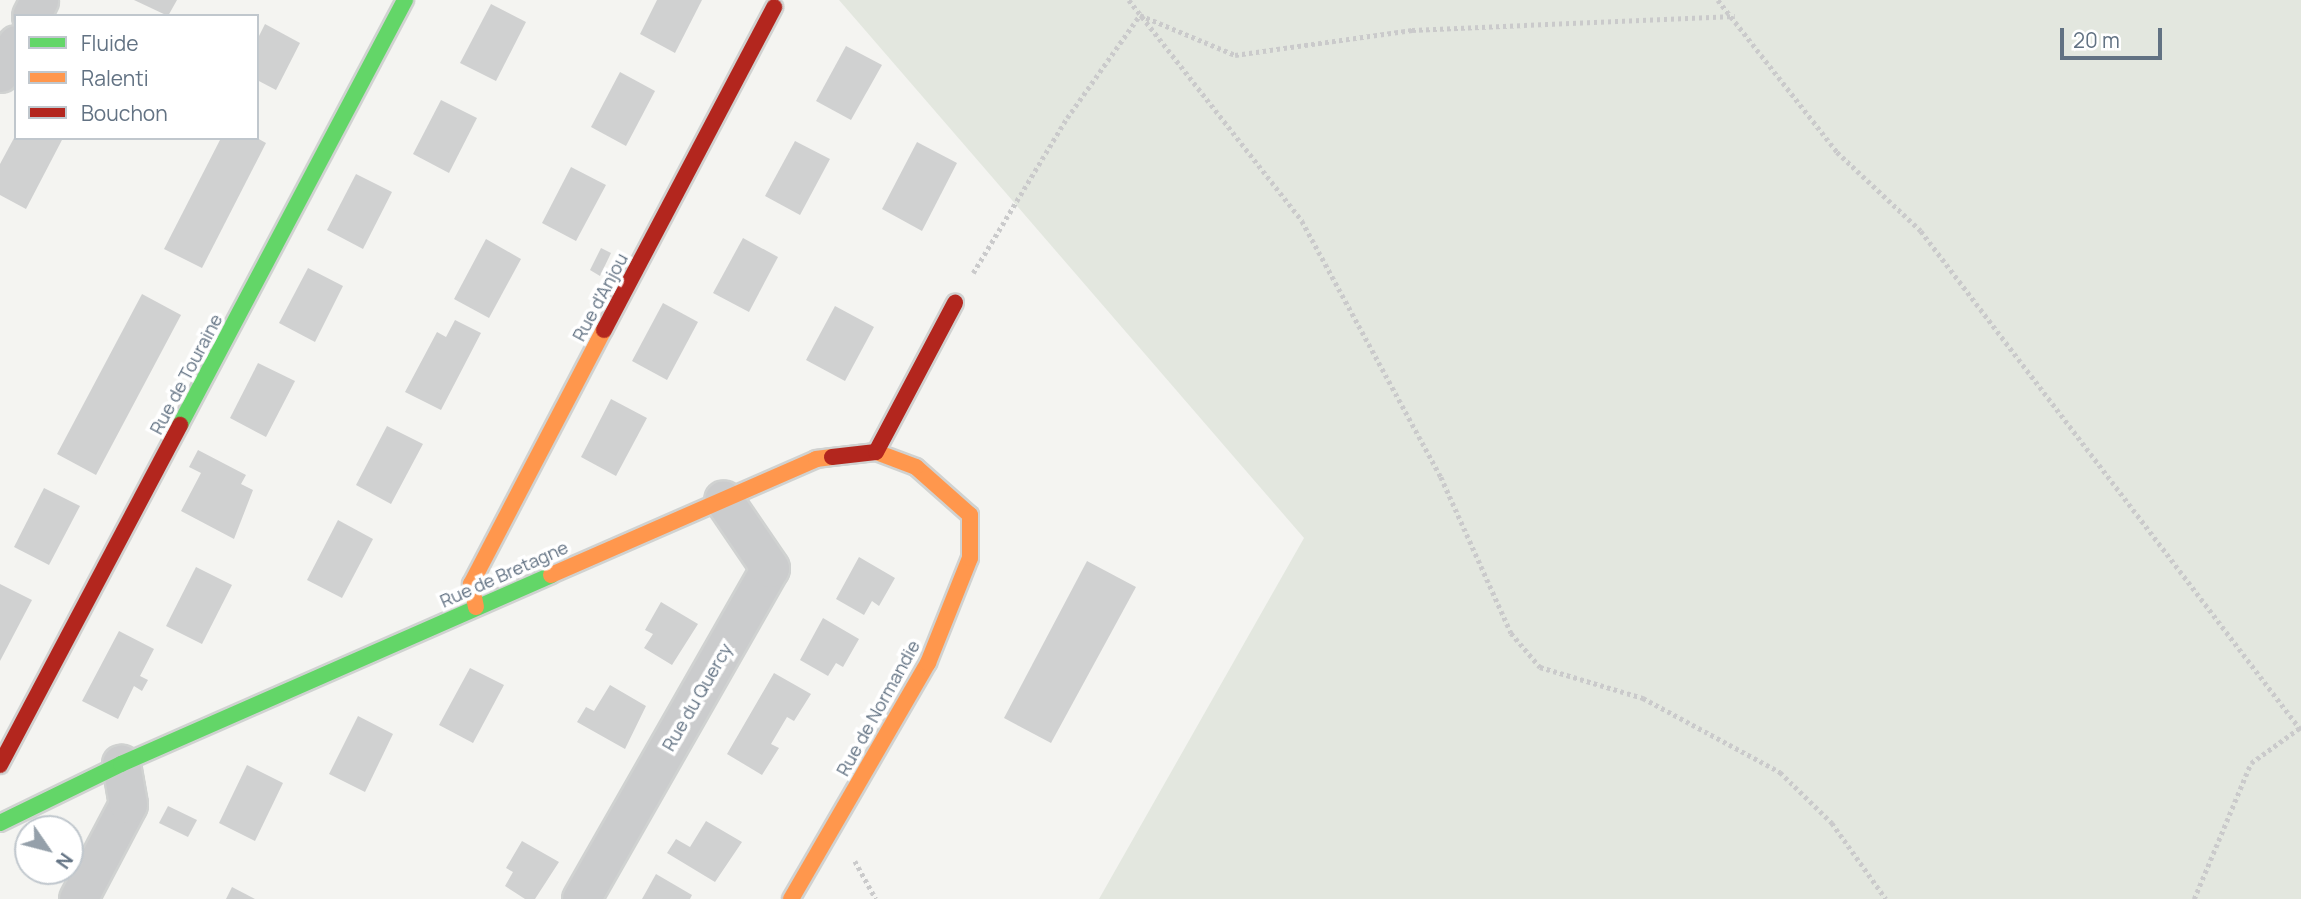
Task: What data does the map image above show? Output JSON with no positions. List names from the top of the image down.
{
  "streets": {
    "street": [
      "Rue d'Anjou",
      "Rue de Touraine",
      "Rue de Bretagne",
      "Rue du Quercy",
      "Rue de Normandie"
    ]
  },
  "crossings": [
    ["Rue d'Anjou", "Rue de Bretagne"],
    ["Rue de Bretagne", "Rue du Quercy"],
    ["Rue de Bretagne", "Rue de Normandie"]
  ],
  "legend": ["Fluide", "Ralenti", "Bouchon"],
  "scale_bar": "20 m",
  "north": "bottom right"
}
